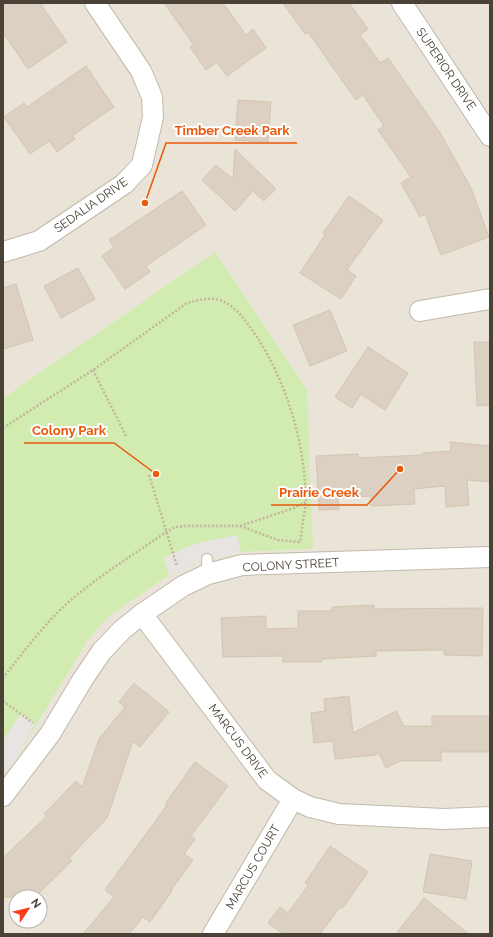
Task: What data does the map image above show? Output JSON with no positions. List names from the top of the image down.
{
  "streets": {
    "street": [
      "SUPERIOR DRIVE",
      "SEDALIA DRIVE",
      "COLONY STREET",
      "MARCUS DRIVE",
      "MARCUS COURT"
    ]
  },
  "crossings": [
    ["COLONY STREET", "MARCUS DRIVE"],
    ["MARCUS DRIVE", "MARCUS COURT"]
  ],
  "places": ["Timber Creek Park", "Prairie Creek", "Colony Park"],
  "north": "top right"
}
